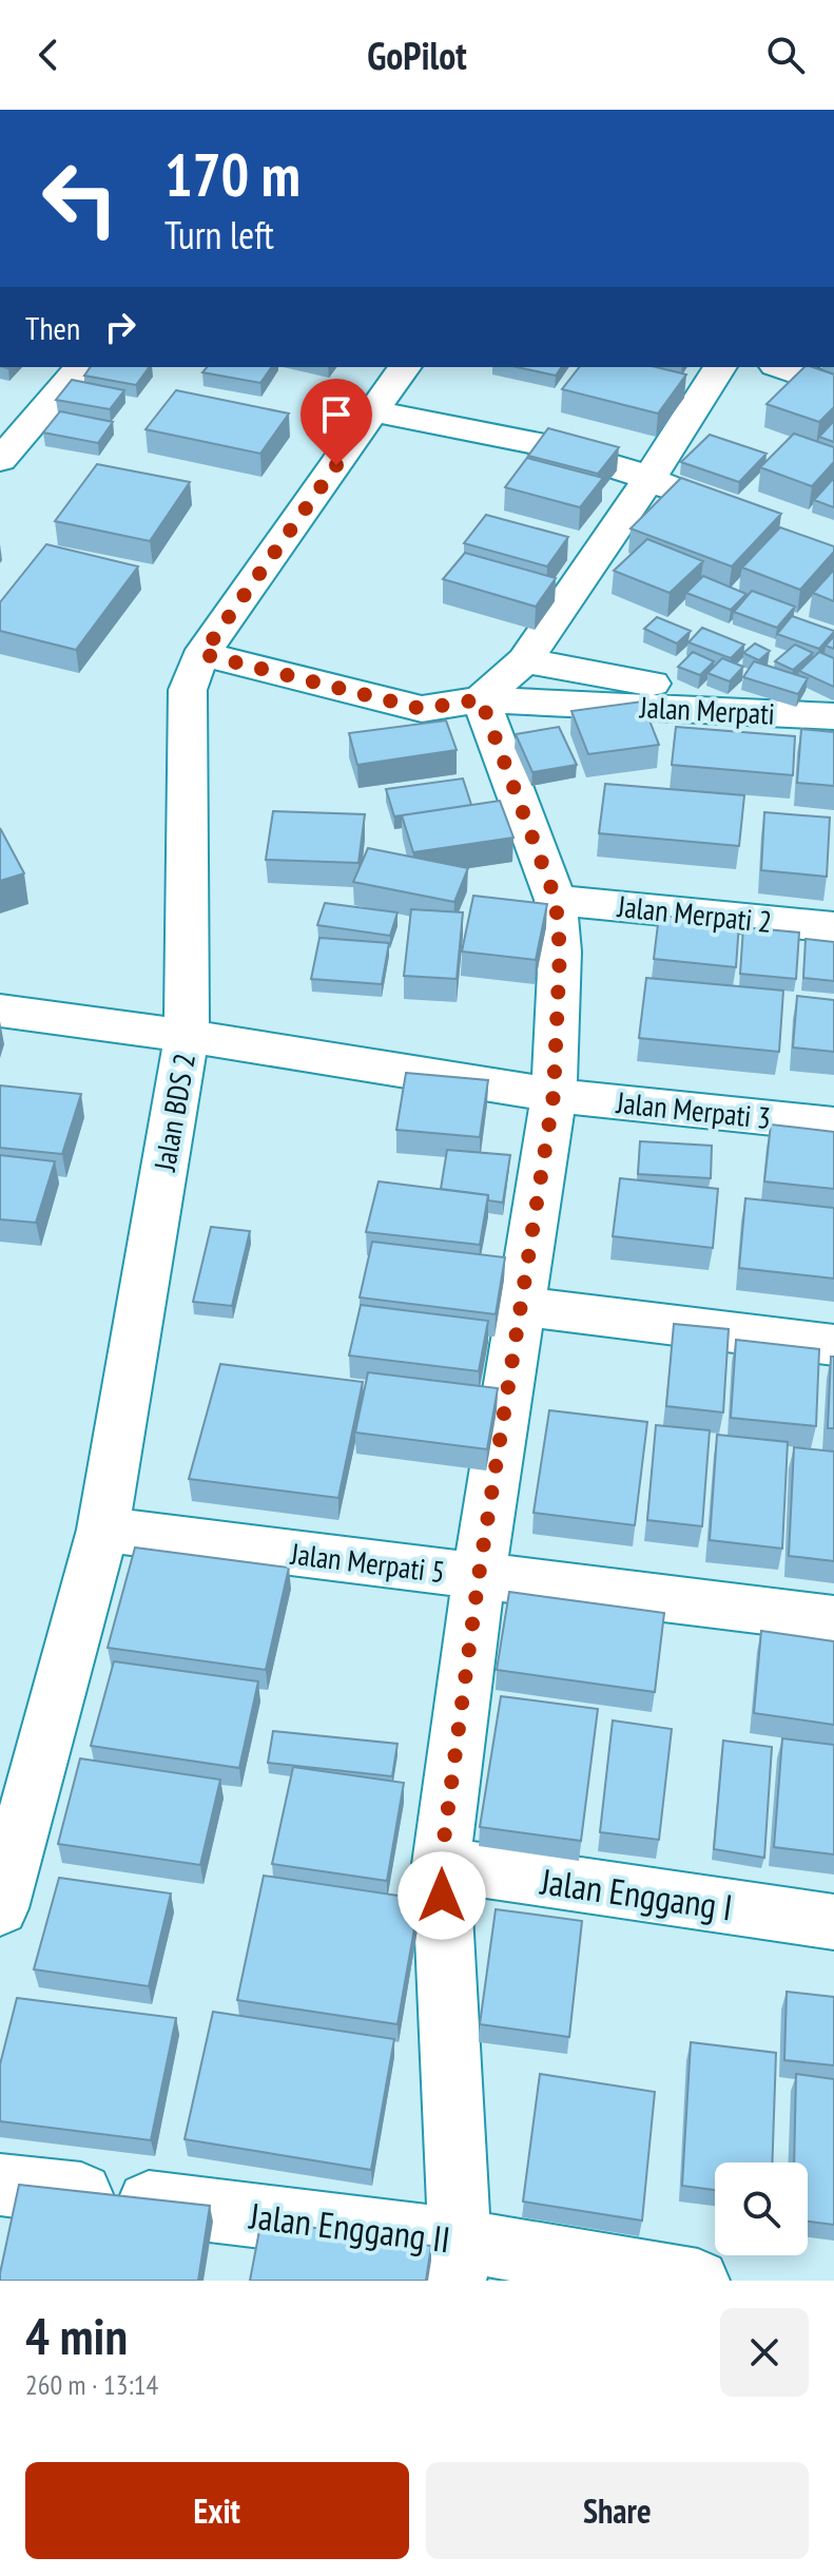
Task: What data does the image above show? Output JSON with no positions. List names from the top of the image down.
{
  "streets": {
    "street": [
      "Jalan Merpati",
      "Jalan Merpati 2",
      "Jalan Merpati 3",
      "Jalan BDS 2",
      "Jalan Merpati 5",
      "Jalan Enggang I",
      "Jalan Enggang II"
    ]
  },
  "crossings": [
    ["Jalan Merpati", "Jalan BDS 2"],
    ["Jalan Merpati 3", "Jalan BDS 2"],
    ["Jalan BDS 2", "Jalan Merpati 5"]
  ],
  "page": {
    "header": "GoPilot",
    "turn": ["170 m", "Turn left"],
    "then": "Then",
    "heading": ["4 min", "260 m · 13:14"],
    "buttons": ["Exit", "Share"]
  }
}
